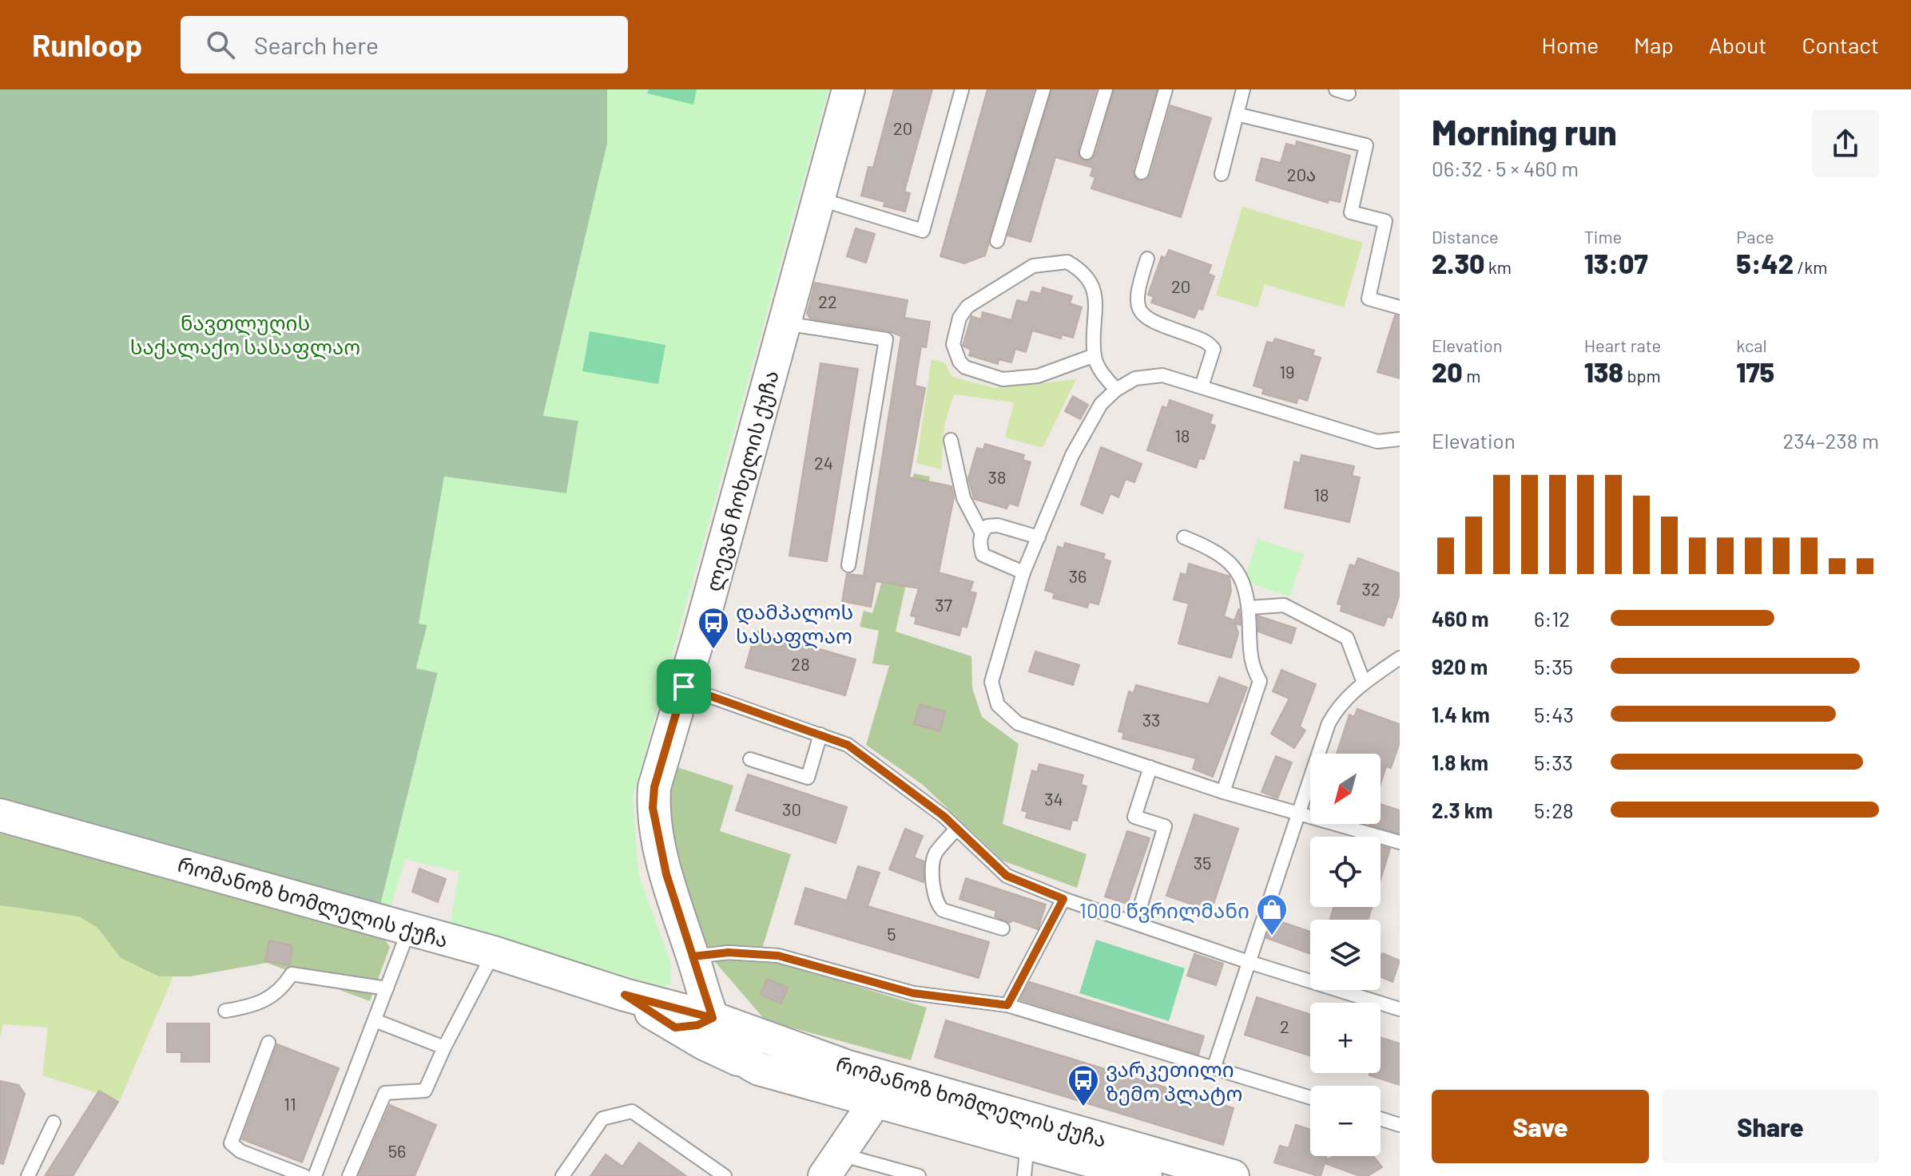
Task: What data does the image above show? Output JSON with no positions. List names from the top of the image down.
{
  "streets": {
    "street": ["ლევან ჩოხელის ქუჩა", "რომანოზ ხომლელის ქუჩა"]
  },
  "crossings": [
    ["ლევან ჩოხელის ქუჩა", "რომანოზ ხომლელის ქუჩა"]
  ],
  "parks": ["ნავთლუღის საქალაქო სასაფლაო"],
  "places": {
    "bus stop": ["დამპალოს სასაფლაო", "ვარკეთილი ზემო პლატო"],
    "shop": ["1000 წვრილმანი"]
  },
  "house_numbers": [
    "20",
    "20ა",
    "20",
    "22",
    "19",
    "18",
    "24",
    "38",
    "18",
    "36",
    "32",
    "37",
    "28",
    "33",
    "34",
    "30",
    "35",
    "5",
    "2",
    "11",
    "56"
  ],
  "north": "bottom left",
  "page": {
    "header": "Runloop",
    "search": "Search here",
    "nav": [
      "Home",
      "Map",
      "About",
      "Contact"
    ],
    "heading": ["Morning run", "06:32 · 5 × 460 m"],
    "stats": [
      ["Distance", "2.30 km"],
      ["Time", "13:07"],
      ["Pace", "5:42 /km"],
      ["Elevation", "20 m"],
      ["Heart rate", "138 bpm"],
      ["kcal", "175"]
    ],
    "chart": ["Elevation", "234–238 m"],
    "list": [
      {
        "name": "460 m",
        "note": "6:12"
      },
      {
        "name": "920 m",
        "note": "5:35"
      },
      {
        "name": "1.4 km",
        "note": "5:43"
      },
      {
        "name": "1.8 km",
        "note": "5:33"
      },
      {
        "name": "2.3 km",
        "note": "5:28"
      }
    ],
    "map_buttons": ["+", "−"],
    "buttons": ["Save", "Share"]
  }
}
